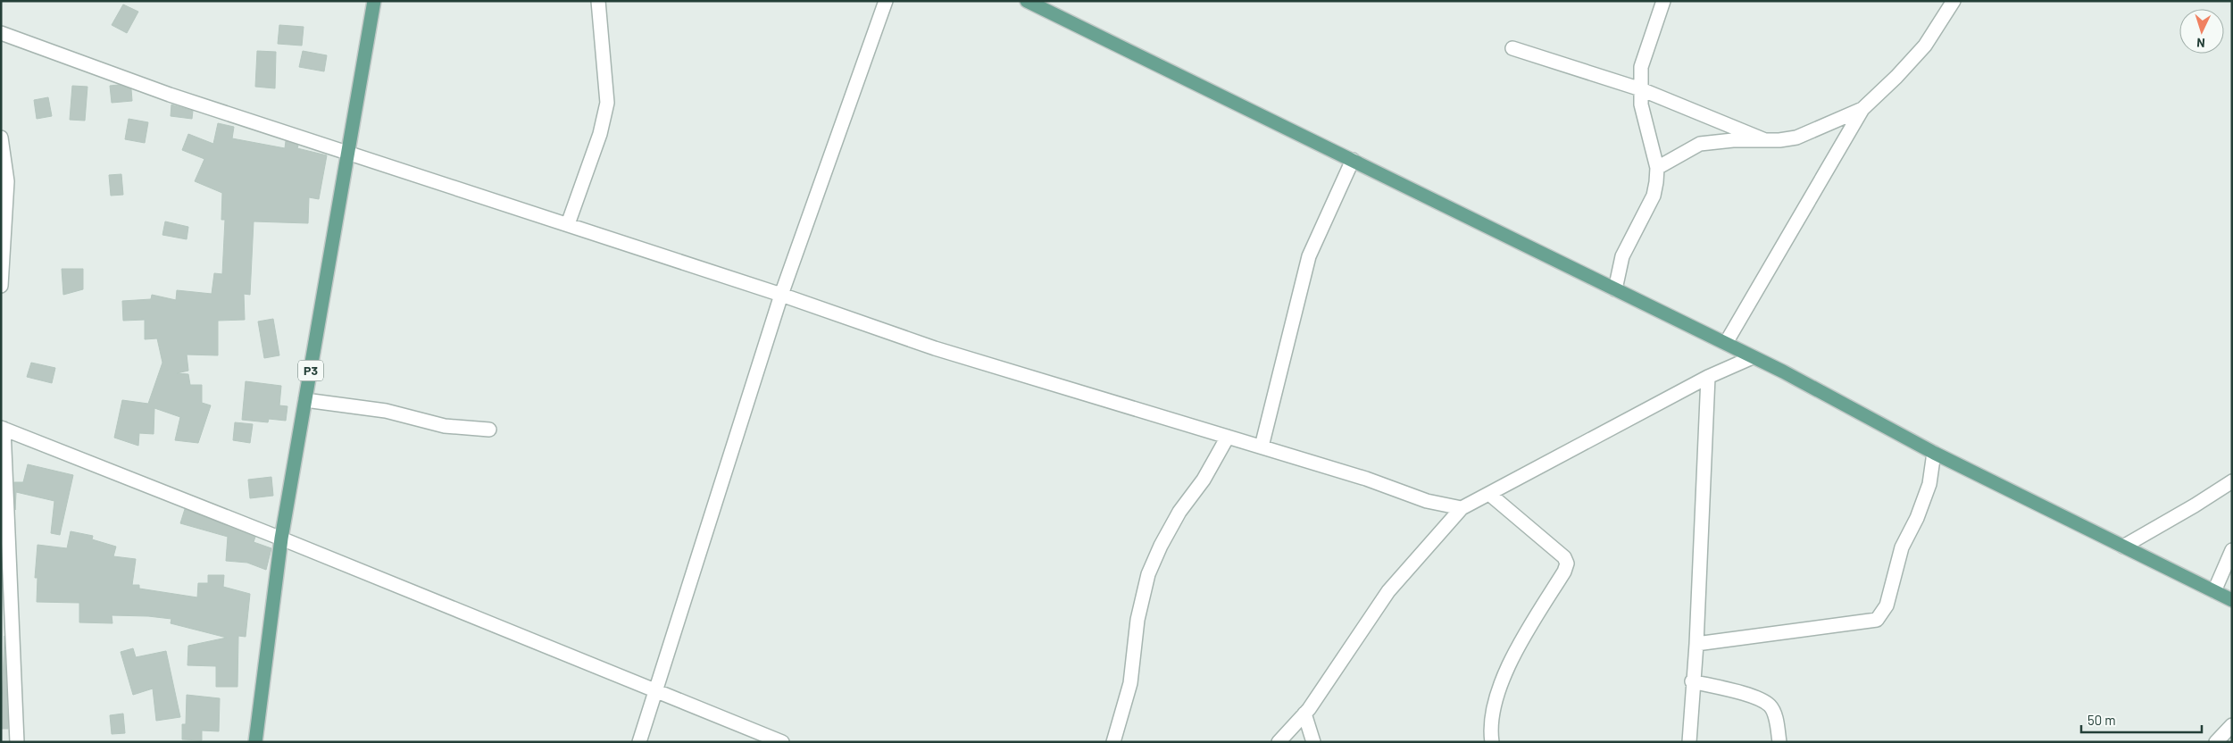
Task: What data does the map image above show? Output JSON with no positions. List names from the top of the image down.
{
  "streets": {
    "main road": ["P3"]
  },
  "scale_bar": "50 m",
  "north": "bottom"
}
